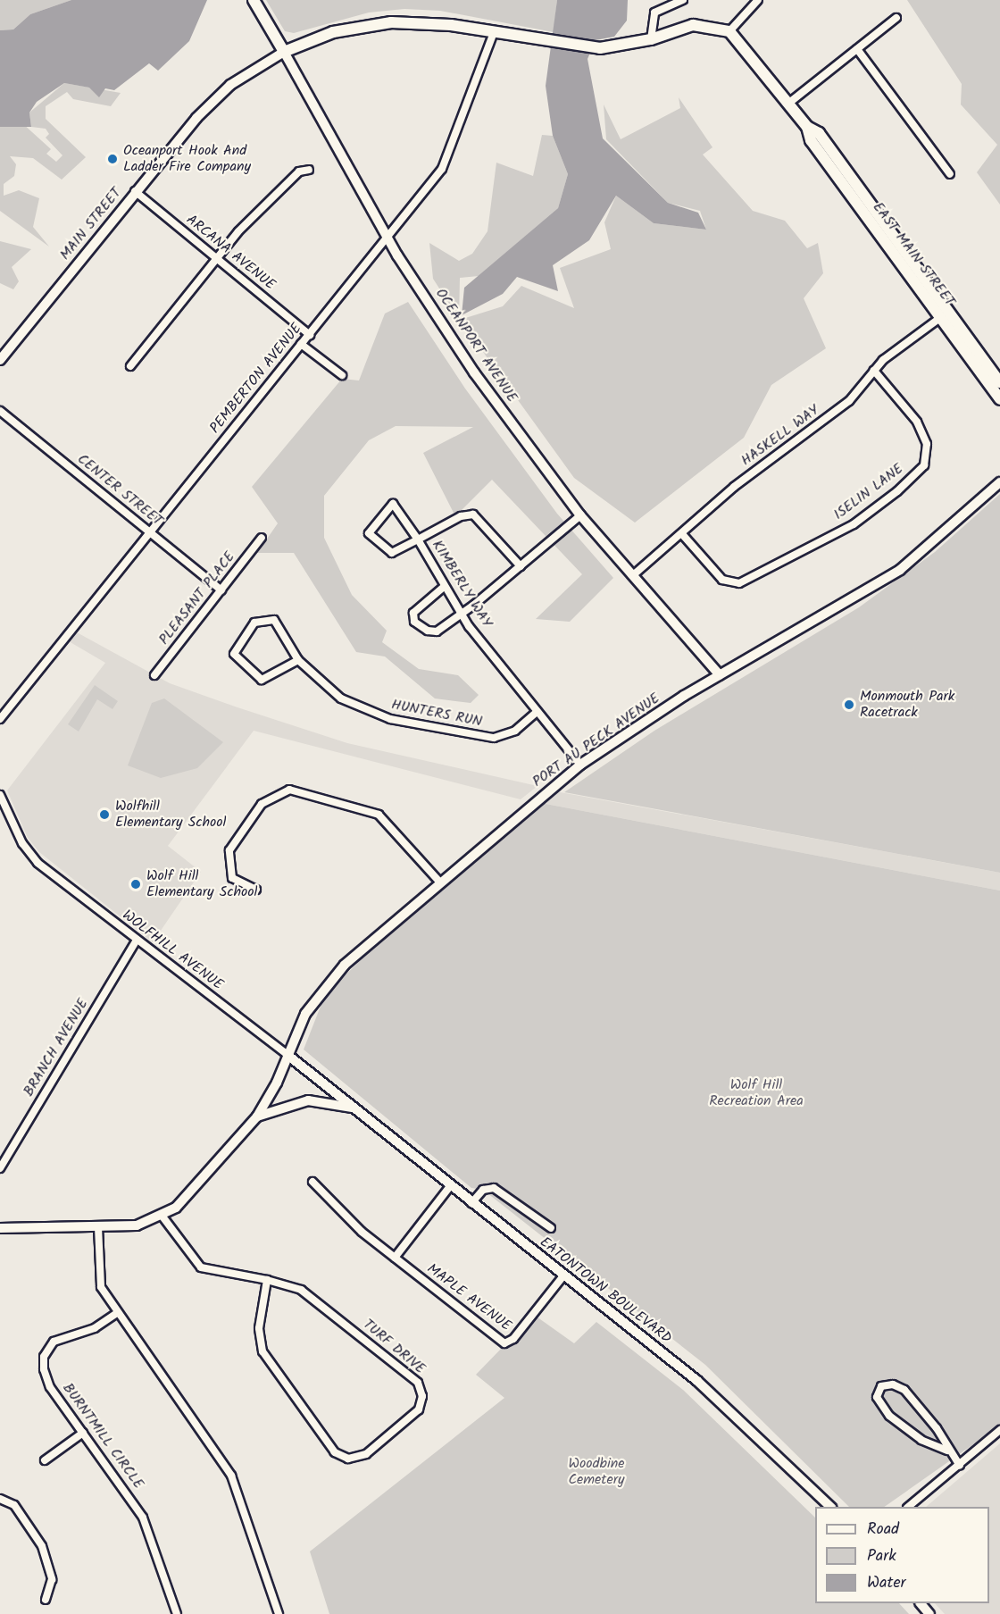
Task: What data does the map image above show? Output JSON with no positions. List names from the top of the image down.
{
  "streets": {
    "main road": ["EAST MAIN STREET", "OCEANPORT AVENUE"],
    "street": [
      "MAIN STREET",
      "ARCANA AVENUE",
      "PEMBERTON AVENUE",
      "HASKELL WAY",
      "CENTER STREET",
      "ISELIN LANE",
      "KIMBERLY WAY",
      "PLEASANT PLACE",
      "HUNTERS RUN",
      "PORT AU PECK AVENUE",
      "WOLFHILL AVENUE",
      "BRANCH AVENUE",
      "EATONTOWN BOULEVARD",
      "MAPLE AVENUE",
      "TURF DRIVE",
      "BURNTMILL CIRCLE"
    ]
  },
  "crossings": [
    ["MAIN STREET", "ARCANA AVENUE"],
    ["MAIN STREET", "OCEANPORT AVENUE"],
    ["ARCANA AVENUE", "PEMBERTON AVENUE"],
    ["EAST MAIN STREET", "HASKELL WAY"],
    ["OCEANPORT AVENUE", "PEMBERTON AVENUE"],
    ["OCEANPORT AVENUE", "HASKELL WAY"],
    ["OCEANPORT AVENUE", "PORT AU PECK AVENUE"],
    ["PEMBERTON AVENUE", "CENTER STREET"],
    ["HASKELL WAY", "ISELIN LANE"],
    ["CENTER STREET", "PLEASANT PLACE"],
    ["KIMBERLY WAY", "HUNTERS RUN"],
    ["KIMBERLY WAY", "PORT AU PECK AVENUE"],
    ["PORT AU PECK AVENUE", "WOLFHILL AVENUE"],
    ["WOLFHILL AVENUE", "BRANCH AVENUE"],
    ["WOLFHILL AVENUE", "EATONTOWN BOULEVARD"],
    ["EATONTOWN BOULEVARD", "MAPLE AVENUE"]
  ],
  "parks": ["Wolf Hill Recreation Area", "Woodbine Cemetery"],
  "places": [
    "Oceanport Hook And Ladder Fire Company",
    "Monmouth Park Racetrack",
    "Wolfhill Elementary School",
    "Wolf Hill Elementary School"
  ],
  "legend": ["Road", "Park", "Water"]
}
